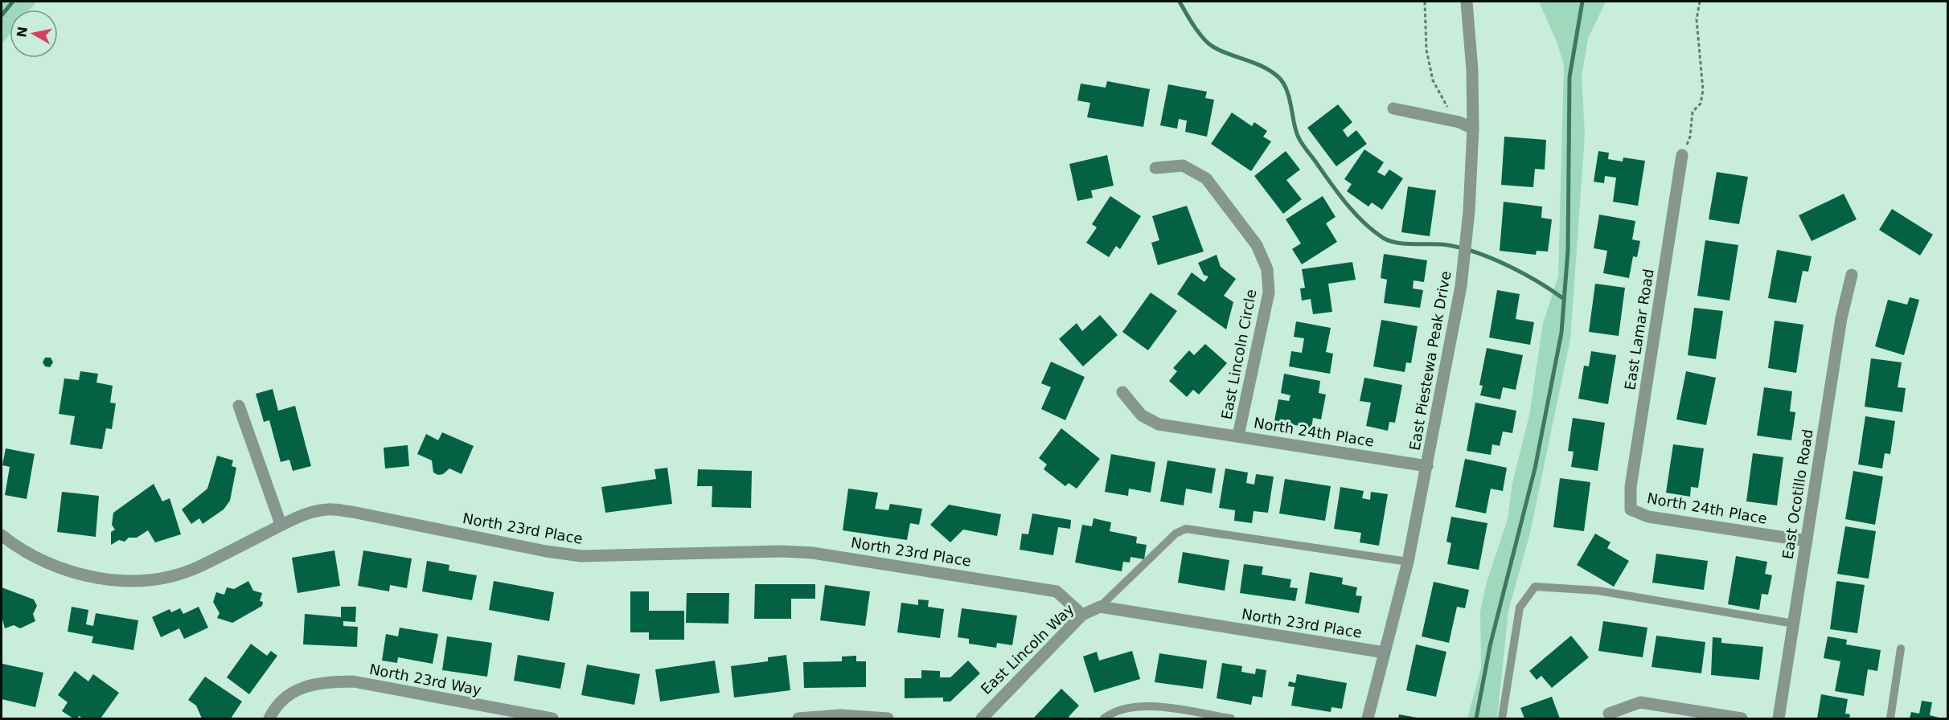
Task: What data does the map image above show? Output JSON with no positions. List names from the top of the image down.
{
  "streets": {
    "street": [
      "East Lamar Road",
      "East Lincoln Circle",
      "East Piestewa Peak Drive",
      "North 24th Place",
      "East Ocotillo Road",
      "North 23rd Place",
      "East Lincoln Way",
      "North 23rd Way"
    ]
  },
  "crossings": [
    ["East Lamar Road", "North 24th Place"],
    ["East Lincoln Circle", "North 24th Place"],
    ["East Piestewa Peak Drive", "North 24th Place"],
    ["East Piestewa Peak Drive", "North 23rd Place"],
    ["North 24th Place", "East Ocotillo Road"],
    ["North 23rd Place", "East Lincoln Way"]
  ],
  "north": "left"
}
